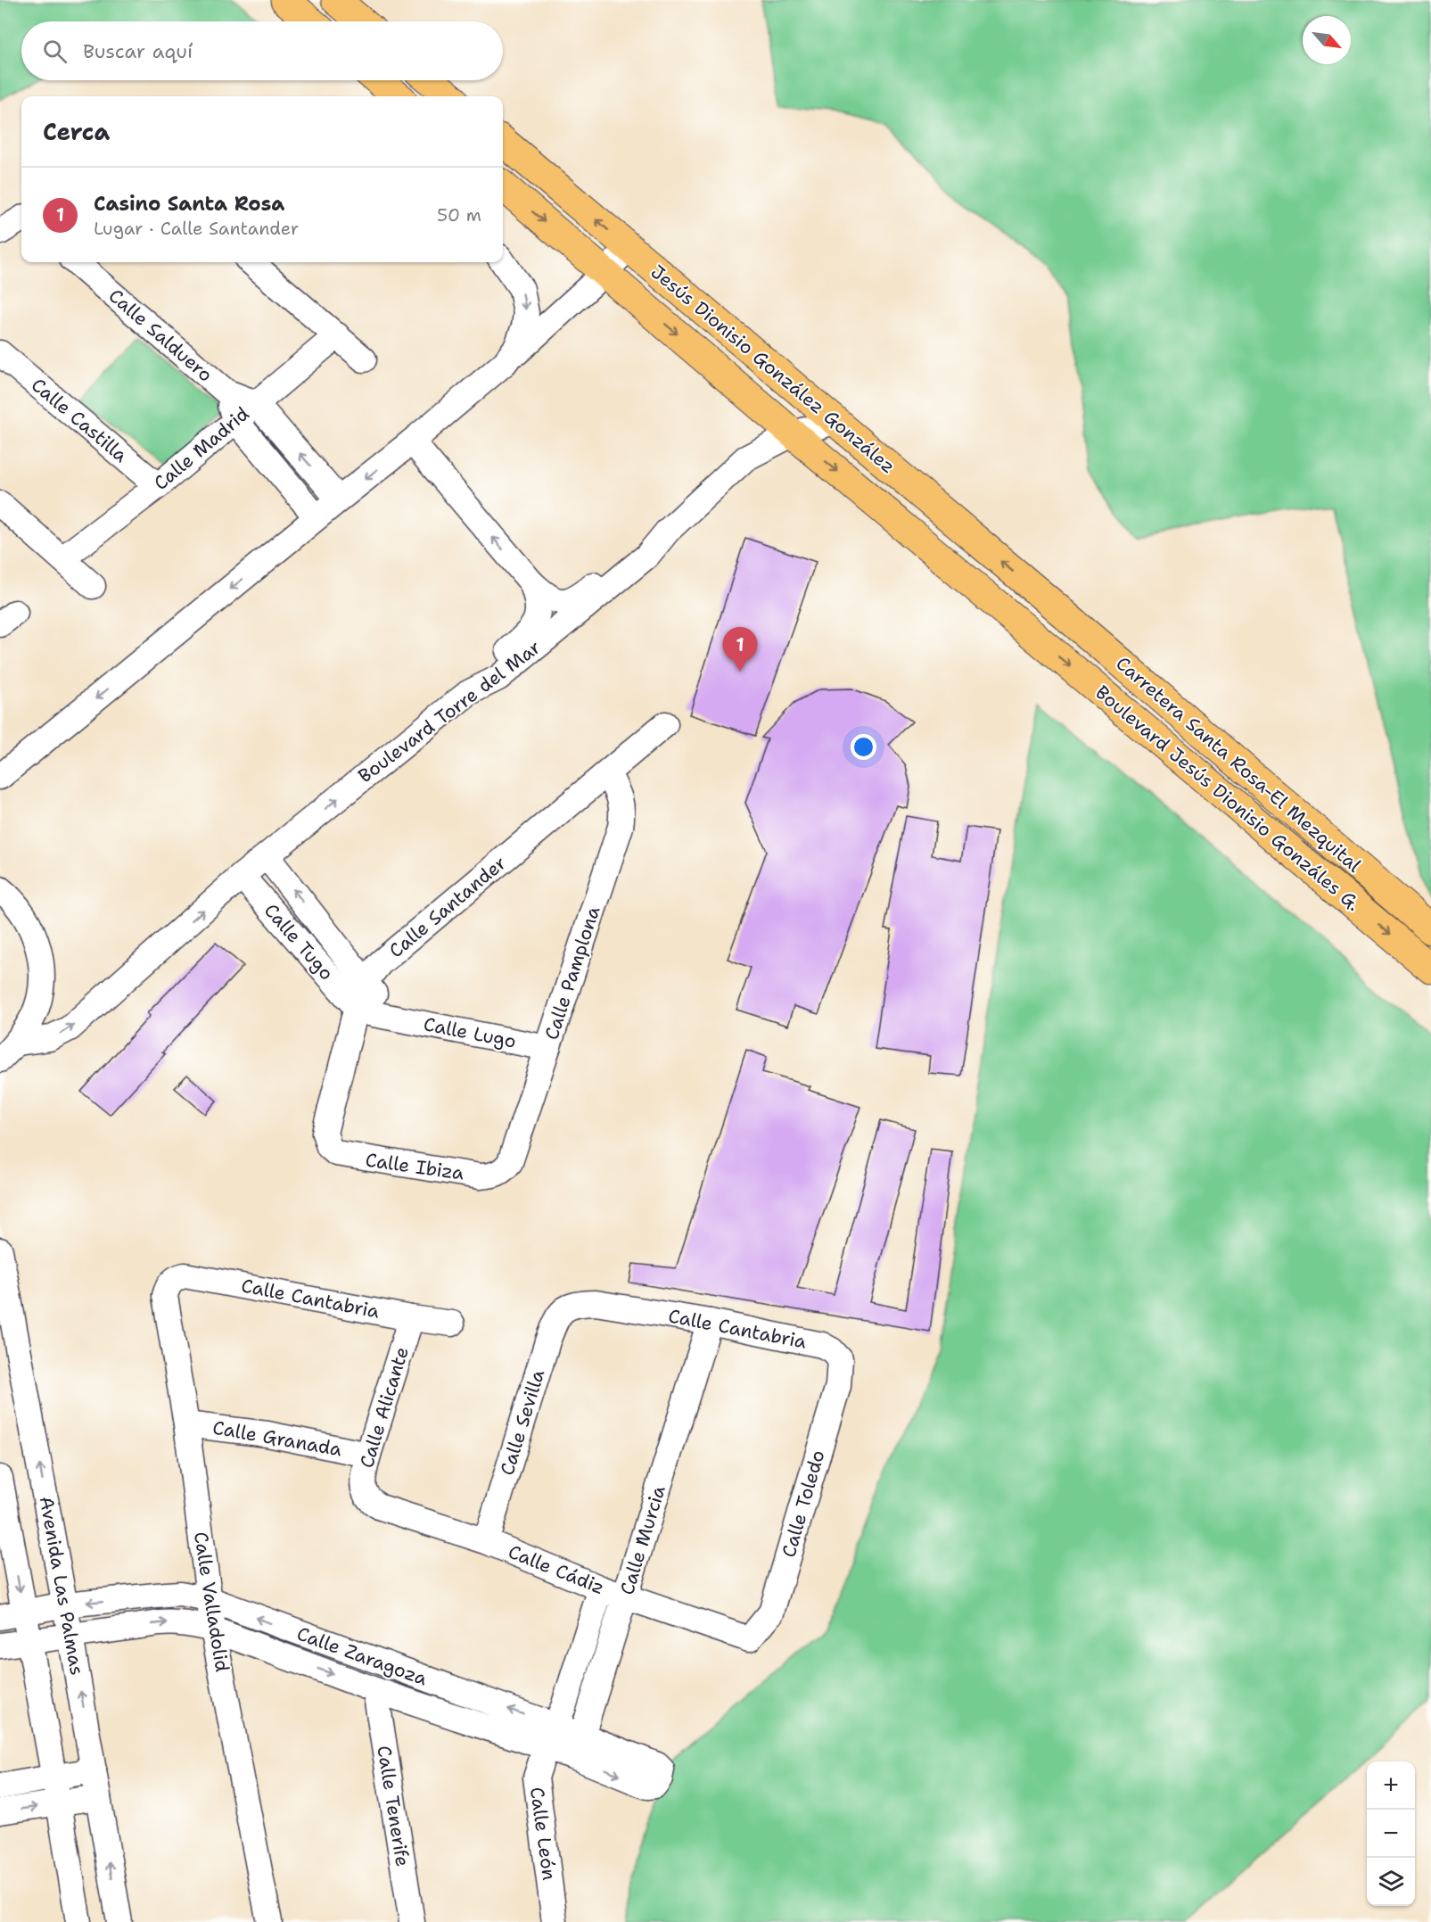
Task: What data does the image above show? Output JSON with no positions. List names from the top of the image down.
{
  "streets": {
    "main road": ["Jesús Dionisio González González", "Carretera Santa Rosa-El Mezquital", "Boulevard Jesús Dionisio Gonzáles G."],
    "street": [
      "Calle Salduero",
      "Calle Castilla",
      "Calle Madrid",
      "Boulevard Torre del Mar",
      "Calle Santander",
      "Calle Tugo",
      "Calle Pamplona",
      "Calle Lugo",
      "Calle Ibiza",
      "Calle Cantabria",
      "Calle Alicante",
      "Calle Sevilla",
      "Calle Granada",
      "Calle Toledo",
      "Calle Murcia",
      "Calle Cádiz",
      "Avenida Las Palmas",
      "Calle Valladolid",
      "Calle Zaragoza",
      "Calle Tenerife",
      "Calle León"
    ]
  },
  "crossings": [
    ["Calle Salduero", "Calle Madrid"],
    ["Jesús Dionisio González González", "Boulevard Torre del Mar"],
    ["Jesús Dionisio González González", "Carretera Santa Rosa-El Mezquital"],
    ["Jesús Dionisio González González", "Boulevard Jesús Dionisio Gonzáles G."],
    ["Calle Castilla", "Calle Madrid"],
    ["Boulevard Torre del Mar", "Calle Tugo"],
    ["Calle Santander", "Calle Tugo"],
    ["Calle Santander", "Calle Pamplona"],
    ["Calle Santander", "Calle Lugo"],
    ["Calle Santander", "Calle Ibiza"],
    ["Calle Tugo", "Calle Lugo"],
    ["Calle Pamplona", "Calle Lugo"],
    ["Calle Pamplona", "Calle Ibiza"],
    ["Calle Cantabria", "Calle Alicante"],
    ["Calle Cantabria", "Calle Sevilla"],
    ["Calle Cantabria", "Calle Toledo"],
    ["Calle Cantabria", "Calle Murcia"],
    ["Calle Cantabria", "Calle Valladolid"],
    ["Calle Alicante", "Calle Granada"],
    ["Calle Alicante", "Calle Cádiz"],
    ["Calle Sevilla", "Calle Cádiz"],
    ["Calle Granada", "Calle Valladolid"],
    ["Calle Toledo", "Calle Cádiz"],
    ["Calle Murcia", "Calle Cádiz"],
    ["Calle Murcia", "Calle Zaragoza"],
    ["Calle Murcia", "Calle León"],
    ["Avenida Las Palmas", "Calle Zaragoza"],
    ["Calle Valladolid", "Calle Zaragoza"],
    ["Calle Zaragoza", "Calle Tenerife"],
    ["Calle Zaragoza", "Calle León"]
  ],
  "one_way": ["Boulevard Torre del Mar", "Boulevard Jesús Dionisio Gonzáles G."],
  "north": "bottom right",
  "page": {
    "search": "Buscar aquí",
    "heading": "Cerca",
    "list": [
      {
        "mark": "1",
        "name": "Casino Santa Rosa",
        "note": "Lugar · Calle Santander",
        "value": "50 m"
      }
    ],
    "pins": "1",
    "map_buttons": ["+", "−"]
  }
}
